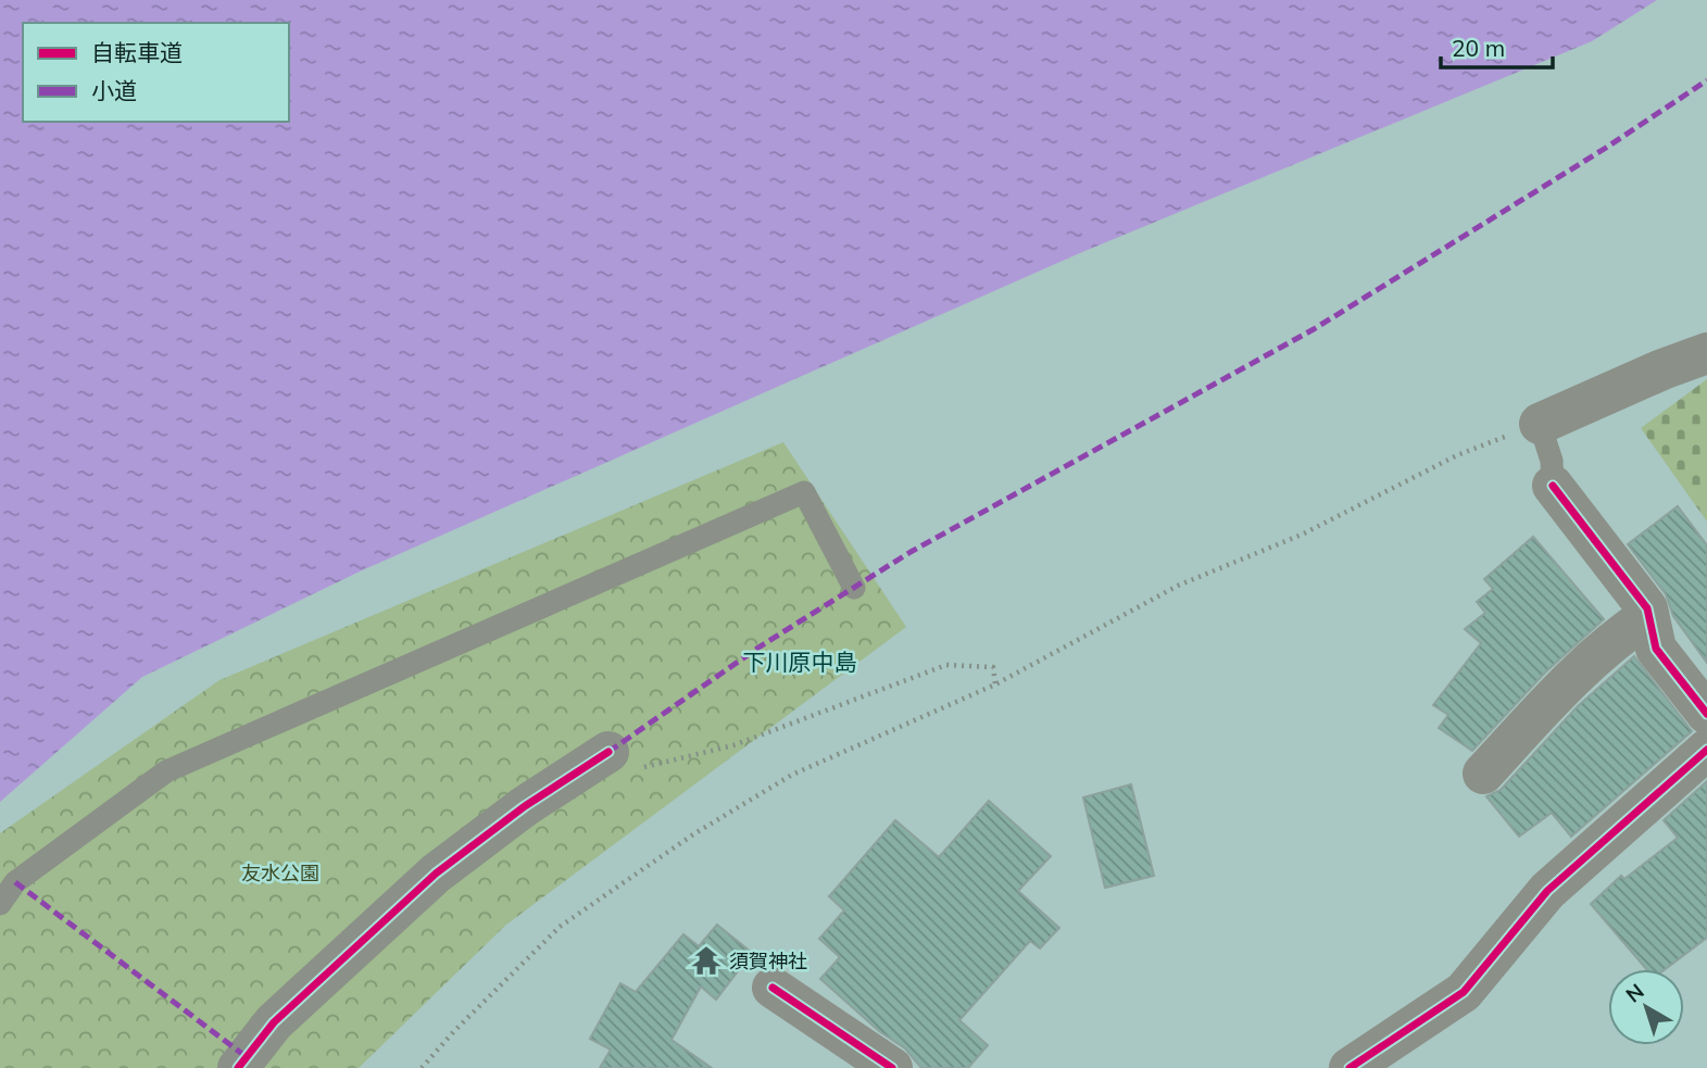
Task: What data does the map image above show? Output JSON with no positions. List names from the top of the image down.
{
  "districts": ["下川原中島"],
  "parks": ["友水公園"],
  "places": {
    "temple": ["須賀神社"]
  },
  "legend": ["自転車道", "小道"],
  "scale_bar": "20 m",
  "north": "top left"
}
